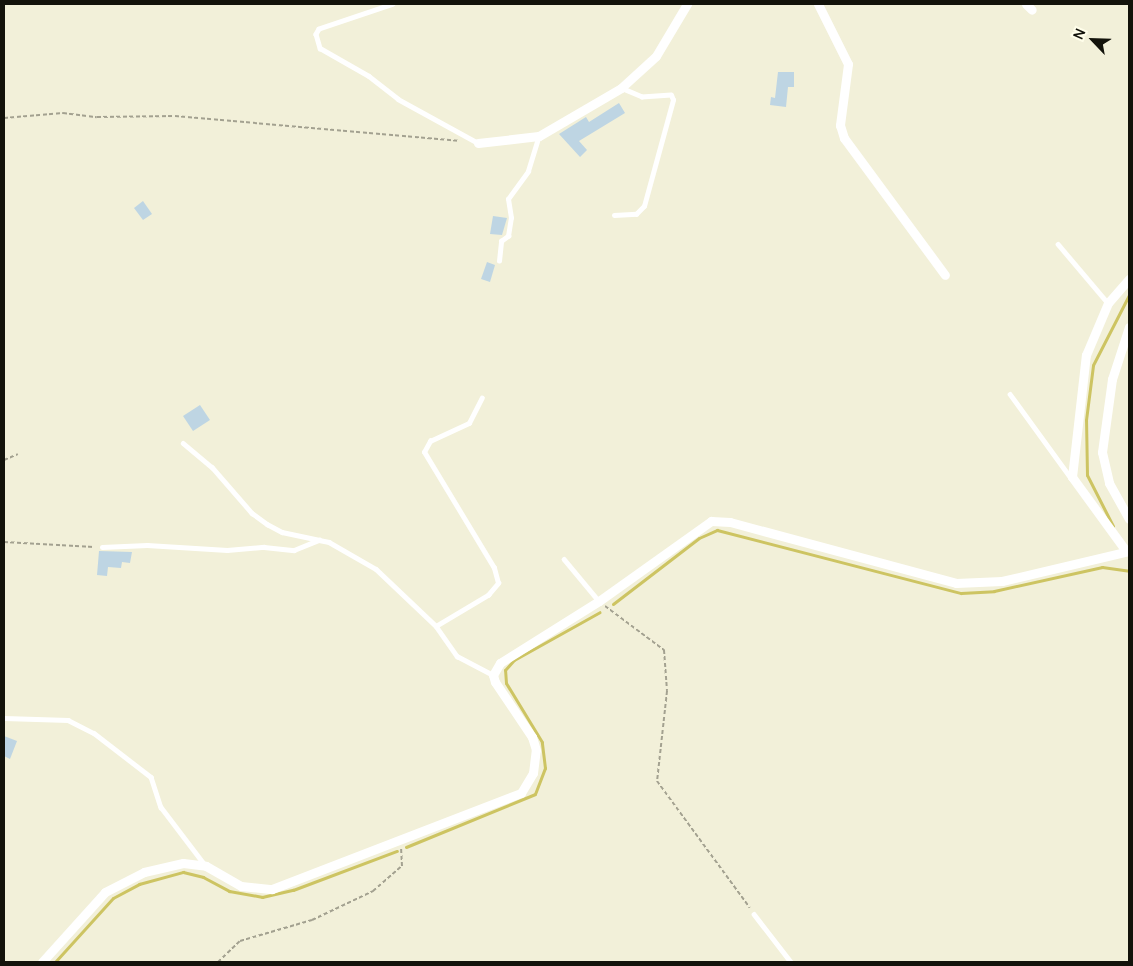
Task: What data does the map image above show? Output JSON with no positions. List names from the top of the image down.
{
  "north": "top left"
}
